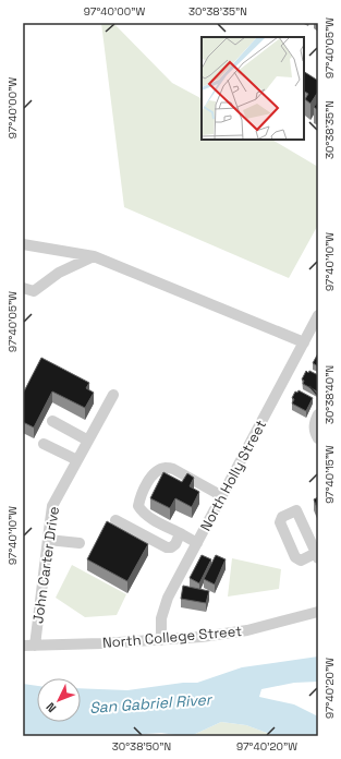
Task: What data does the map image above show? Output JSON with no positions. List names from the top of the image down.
{
  "streets": {
    "street": ["North Holly Street", "John Carter Drive", "North College Street"]
  },
  "crossings": [
    ["North Holly Street", "North College Street"],
    ["John Carter Drive", "North College Street"]
  ],
  "water": ["San Gabriel River"],
  "north": "bottom left",
  "coordinates": [
    "97°40'00\"W",
    "30°38'35\"N",
    "97°40'05\"W",
    "97°40'10\"W",
    "30°38'40\"N",
    "97°40'15\"W",
    "97°40'20\"W",
    "30°38'50\"N"
  ]
}
